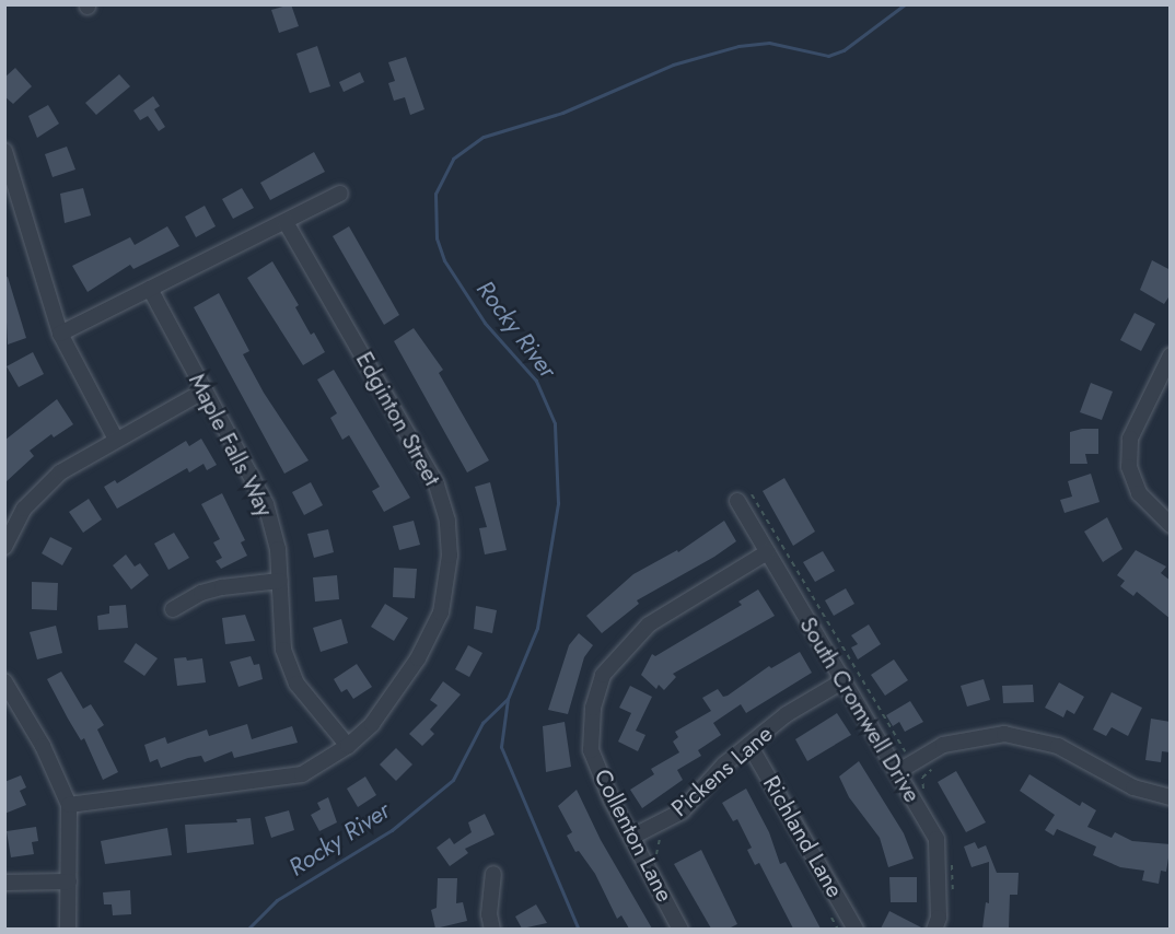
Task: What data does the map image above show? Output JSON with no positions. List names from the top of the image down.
{
  "streets": {
    "street": [
      "Edginton Street",
      "Maple Falls Way",
      "South Cromwell Drive",
      "Pickens Lane",
      "Collenton Lane",
      "Richland Lane"
    ]
  },
  "crossings": [
    ["Edginton Street", "Maple Falls Way"],
    ["South Cromwell Drive", "Pickens Lane"],
    ["South Cromwell Drive", "Collenton Lane"],
    ["Pickens Lane", "Collenton Lane"],
    ["Pickens Lane", "Richland Lane"]
  ],
  "water": ["Rocky River"]
}
